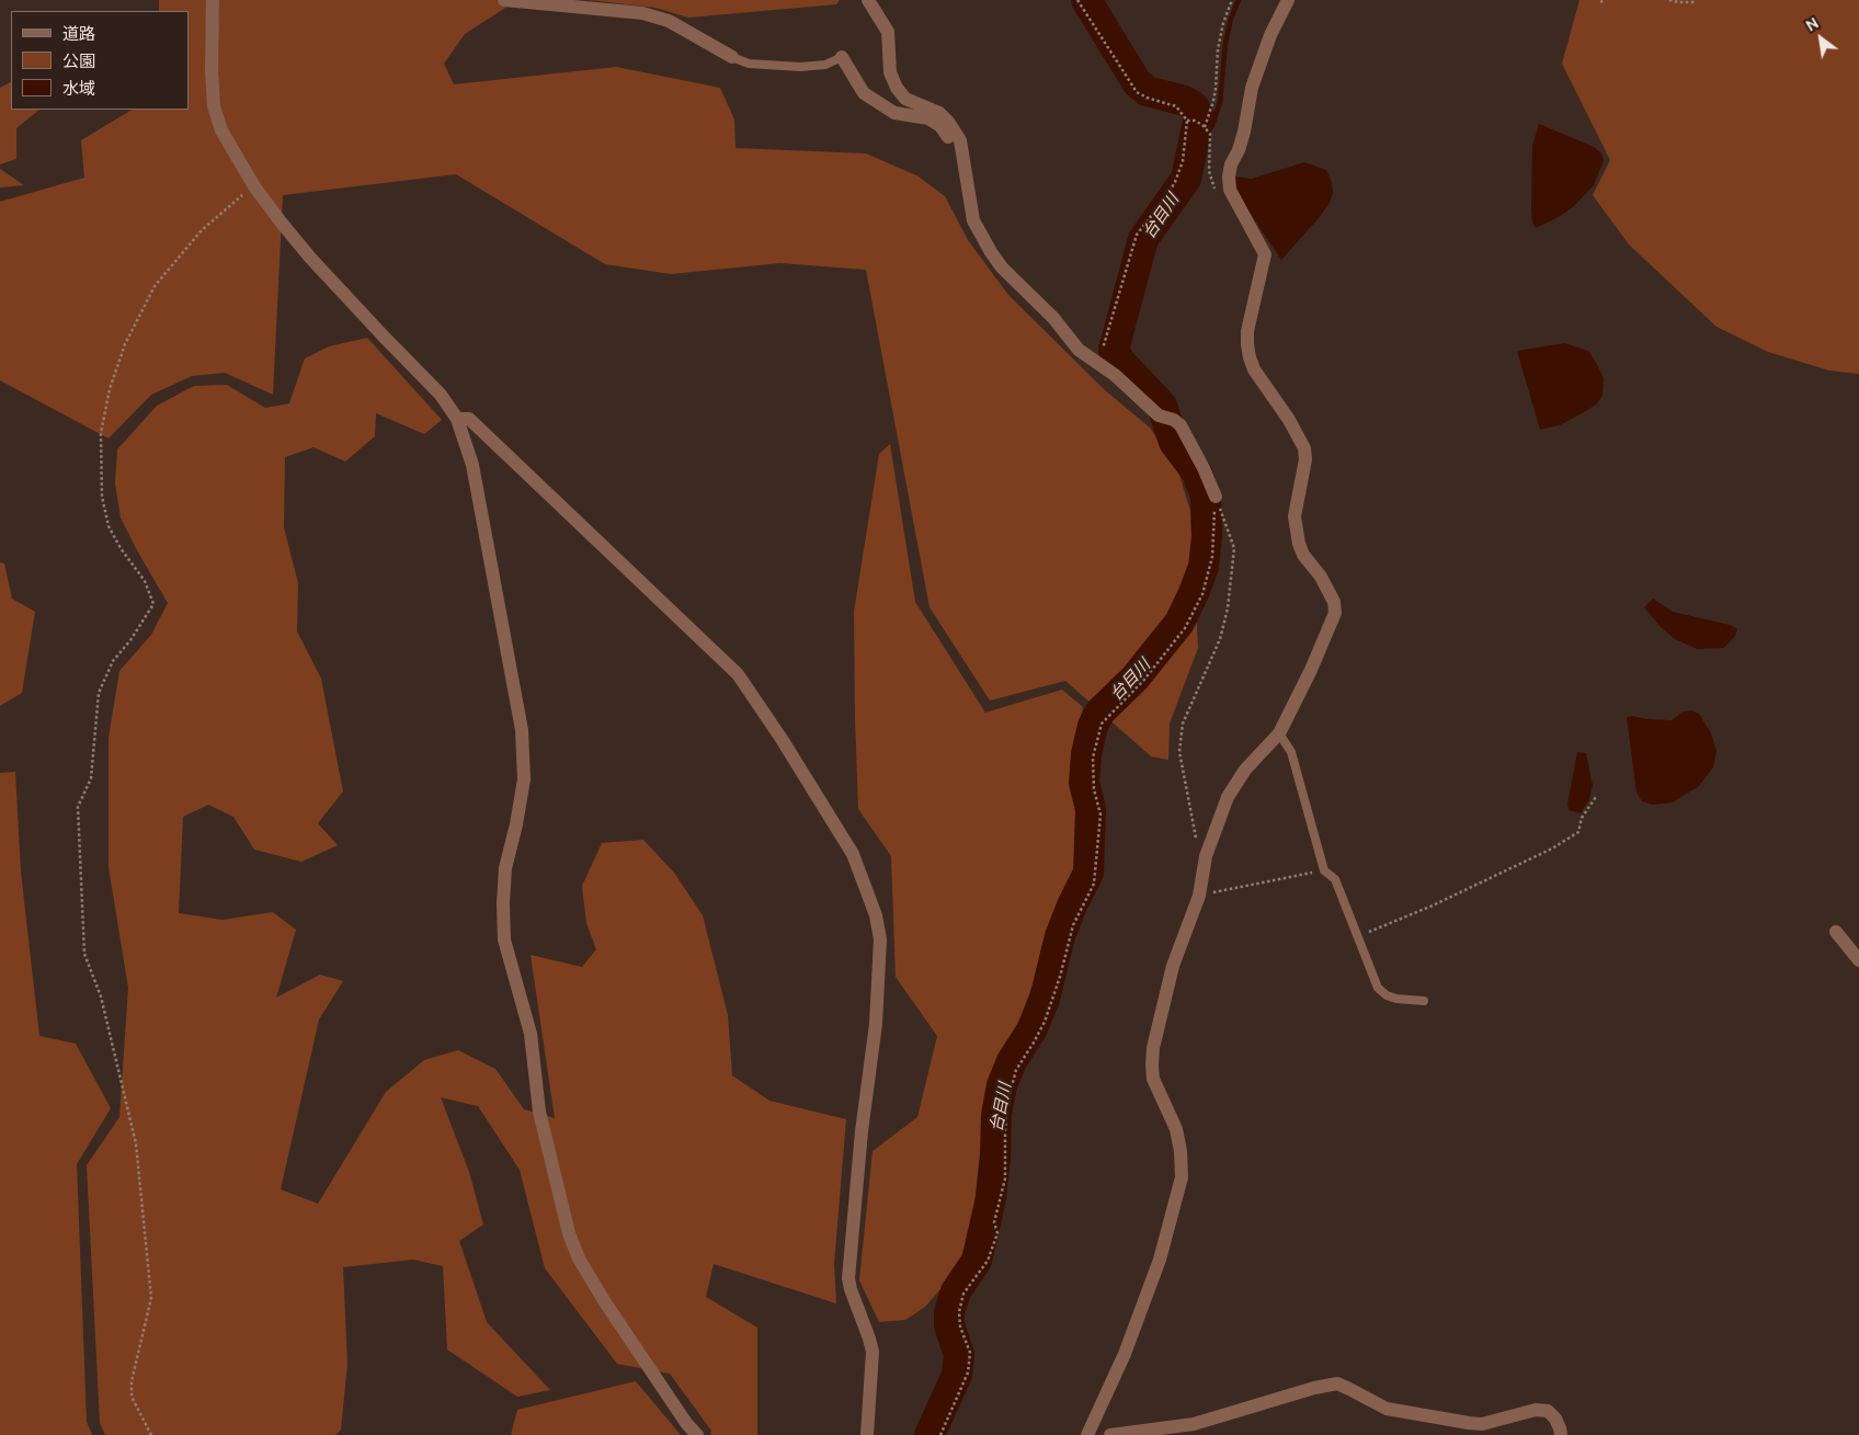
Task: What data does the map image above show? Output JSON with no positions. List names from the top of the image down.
{
  "water": ["台目川"],
  "legend": ["道路", "公園", "水域"],
  "north": "top left"
}
